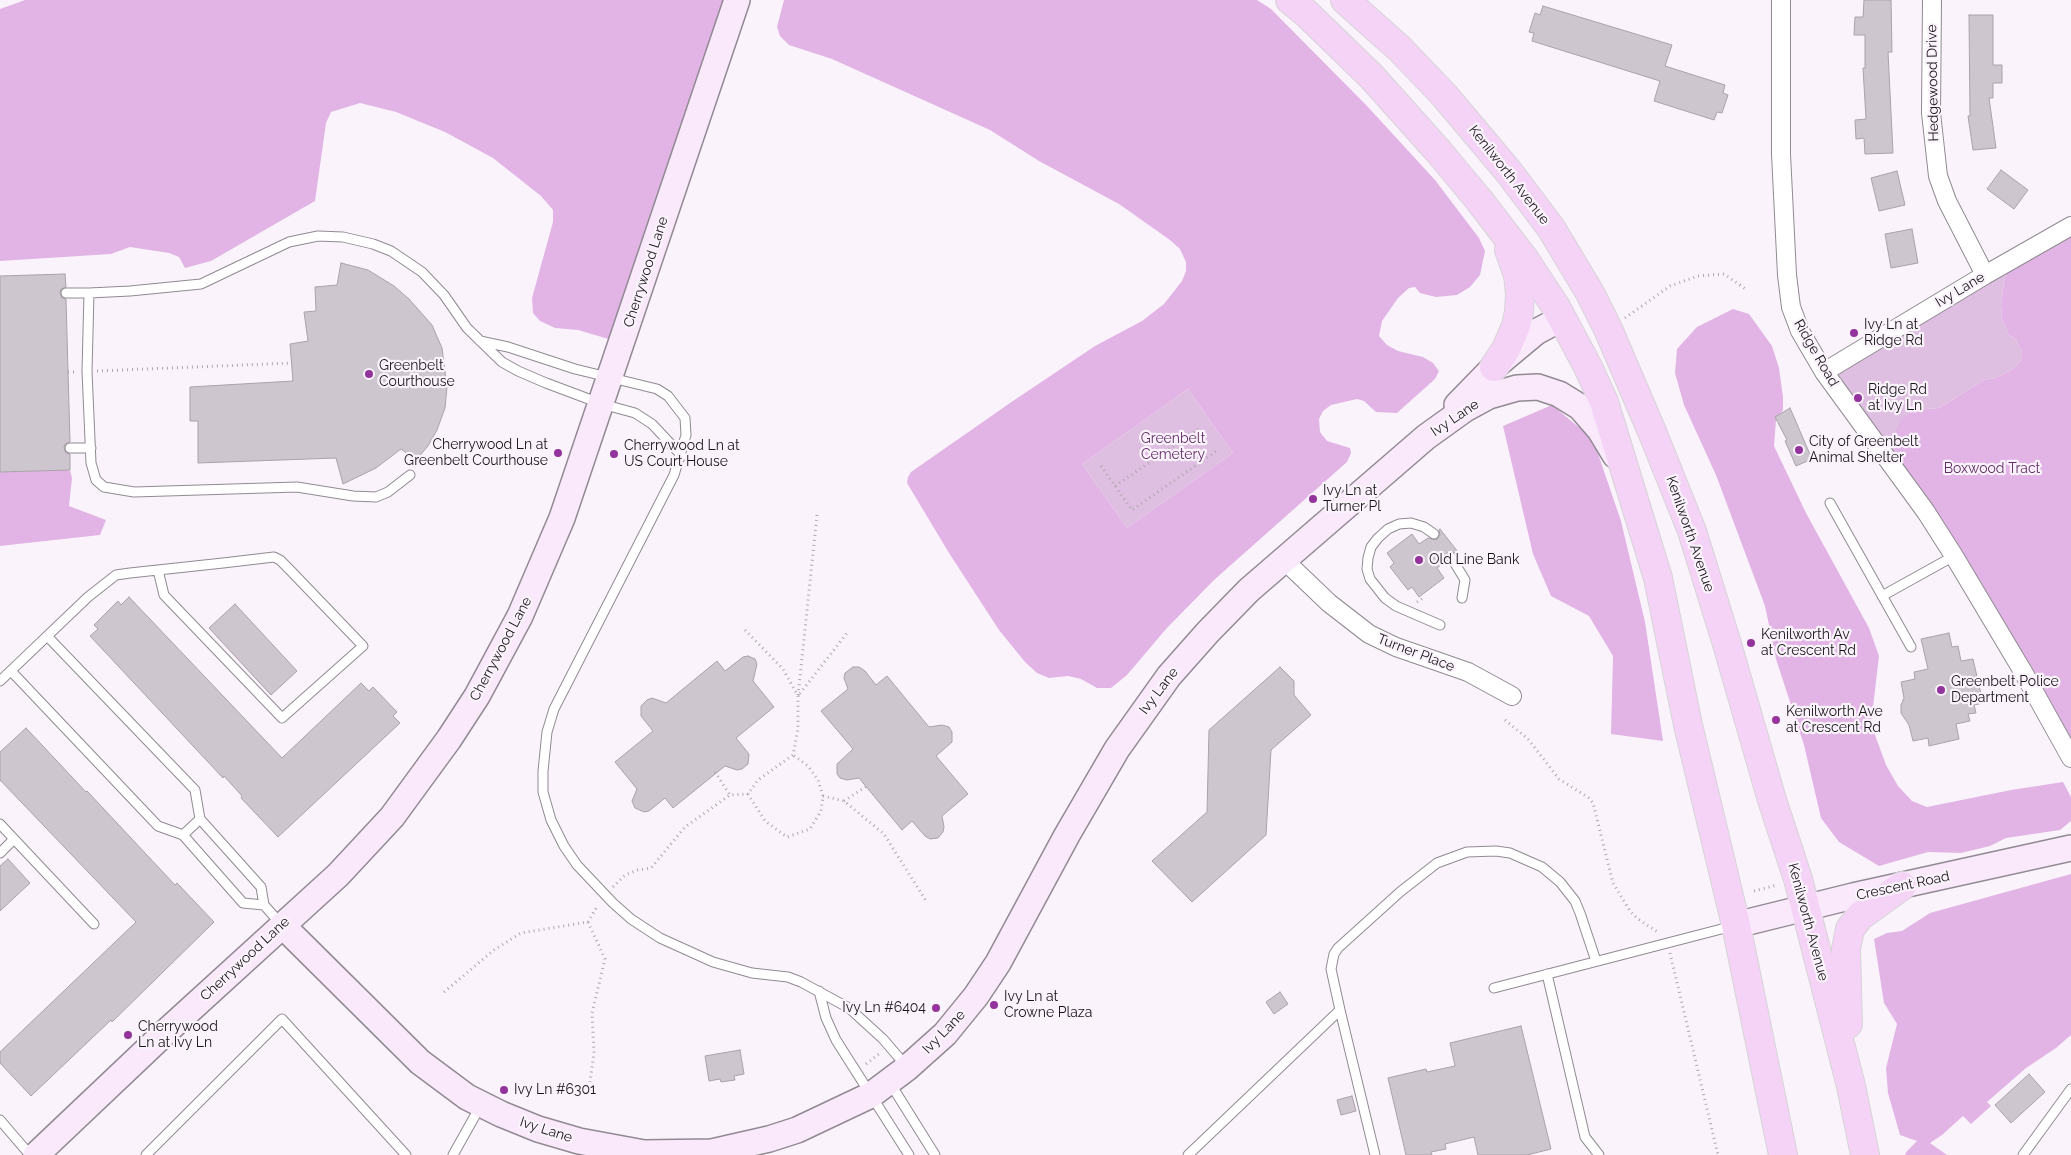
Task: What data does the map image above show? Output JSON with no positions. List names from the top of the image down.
{
  "streets": {
    "main road": ["Kenilworth Avenue"],
    "street": [
      "Hedgewood Drive",
      "Cherrywood Lane",
      "Ivy Lane",
      "Ridge Road",
      "Turner Place",
      "Crescent Road"
    ]
  },
  "crossings": [
    ["Hedgewood Drive", "Ivy Lane"],
    ["Kenilworth Avenue", "Crescent Road"],
    ["Cherrywood Lane", "Ivy Lane"],
    ["Ivy Lane", "Ridge Road"],
    ["Ivy Lane", "Turner Place"]
  ],
  "parks": ["Greenbelt Cemetery", "Boxwood Tract"],
  "places": [
    "Ivy Ln at Ridge Rd",
    "Greenbelt Courthouse",
    "Ridge Rd at Ivy Ln",
    "City of Greenbelt Animal Shelter",
    "Cherrywood Ln at Greenbelt Courthouse",
    "Cherrywood Ln at US Court House",
    "Ivy Ln at Turner Pl",
    "Old Line Bank",
    "Kenilworth Av at Crescent Rd",
    "Greenbelt Police Department",
    "Kenilworth Ave at Crescent Rd",
    "Ivy Ln at Crowne Plaza",
    "Ivy Ln #6404",
    "Cherrywood Ln at Ivy Ln",
    "Ivy Ln #6301"
  ]
}
